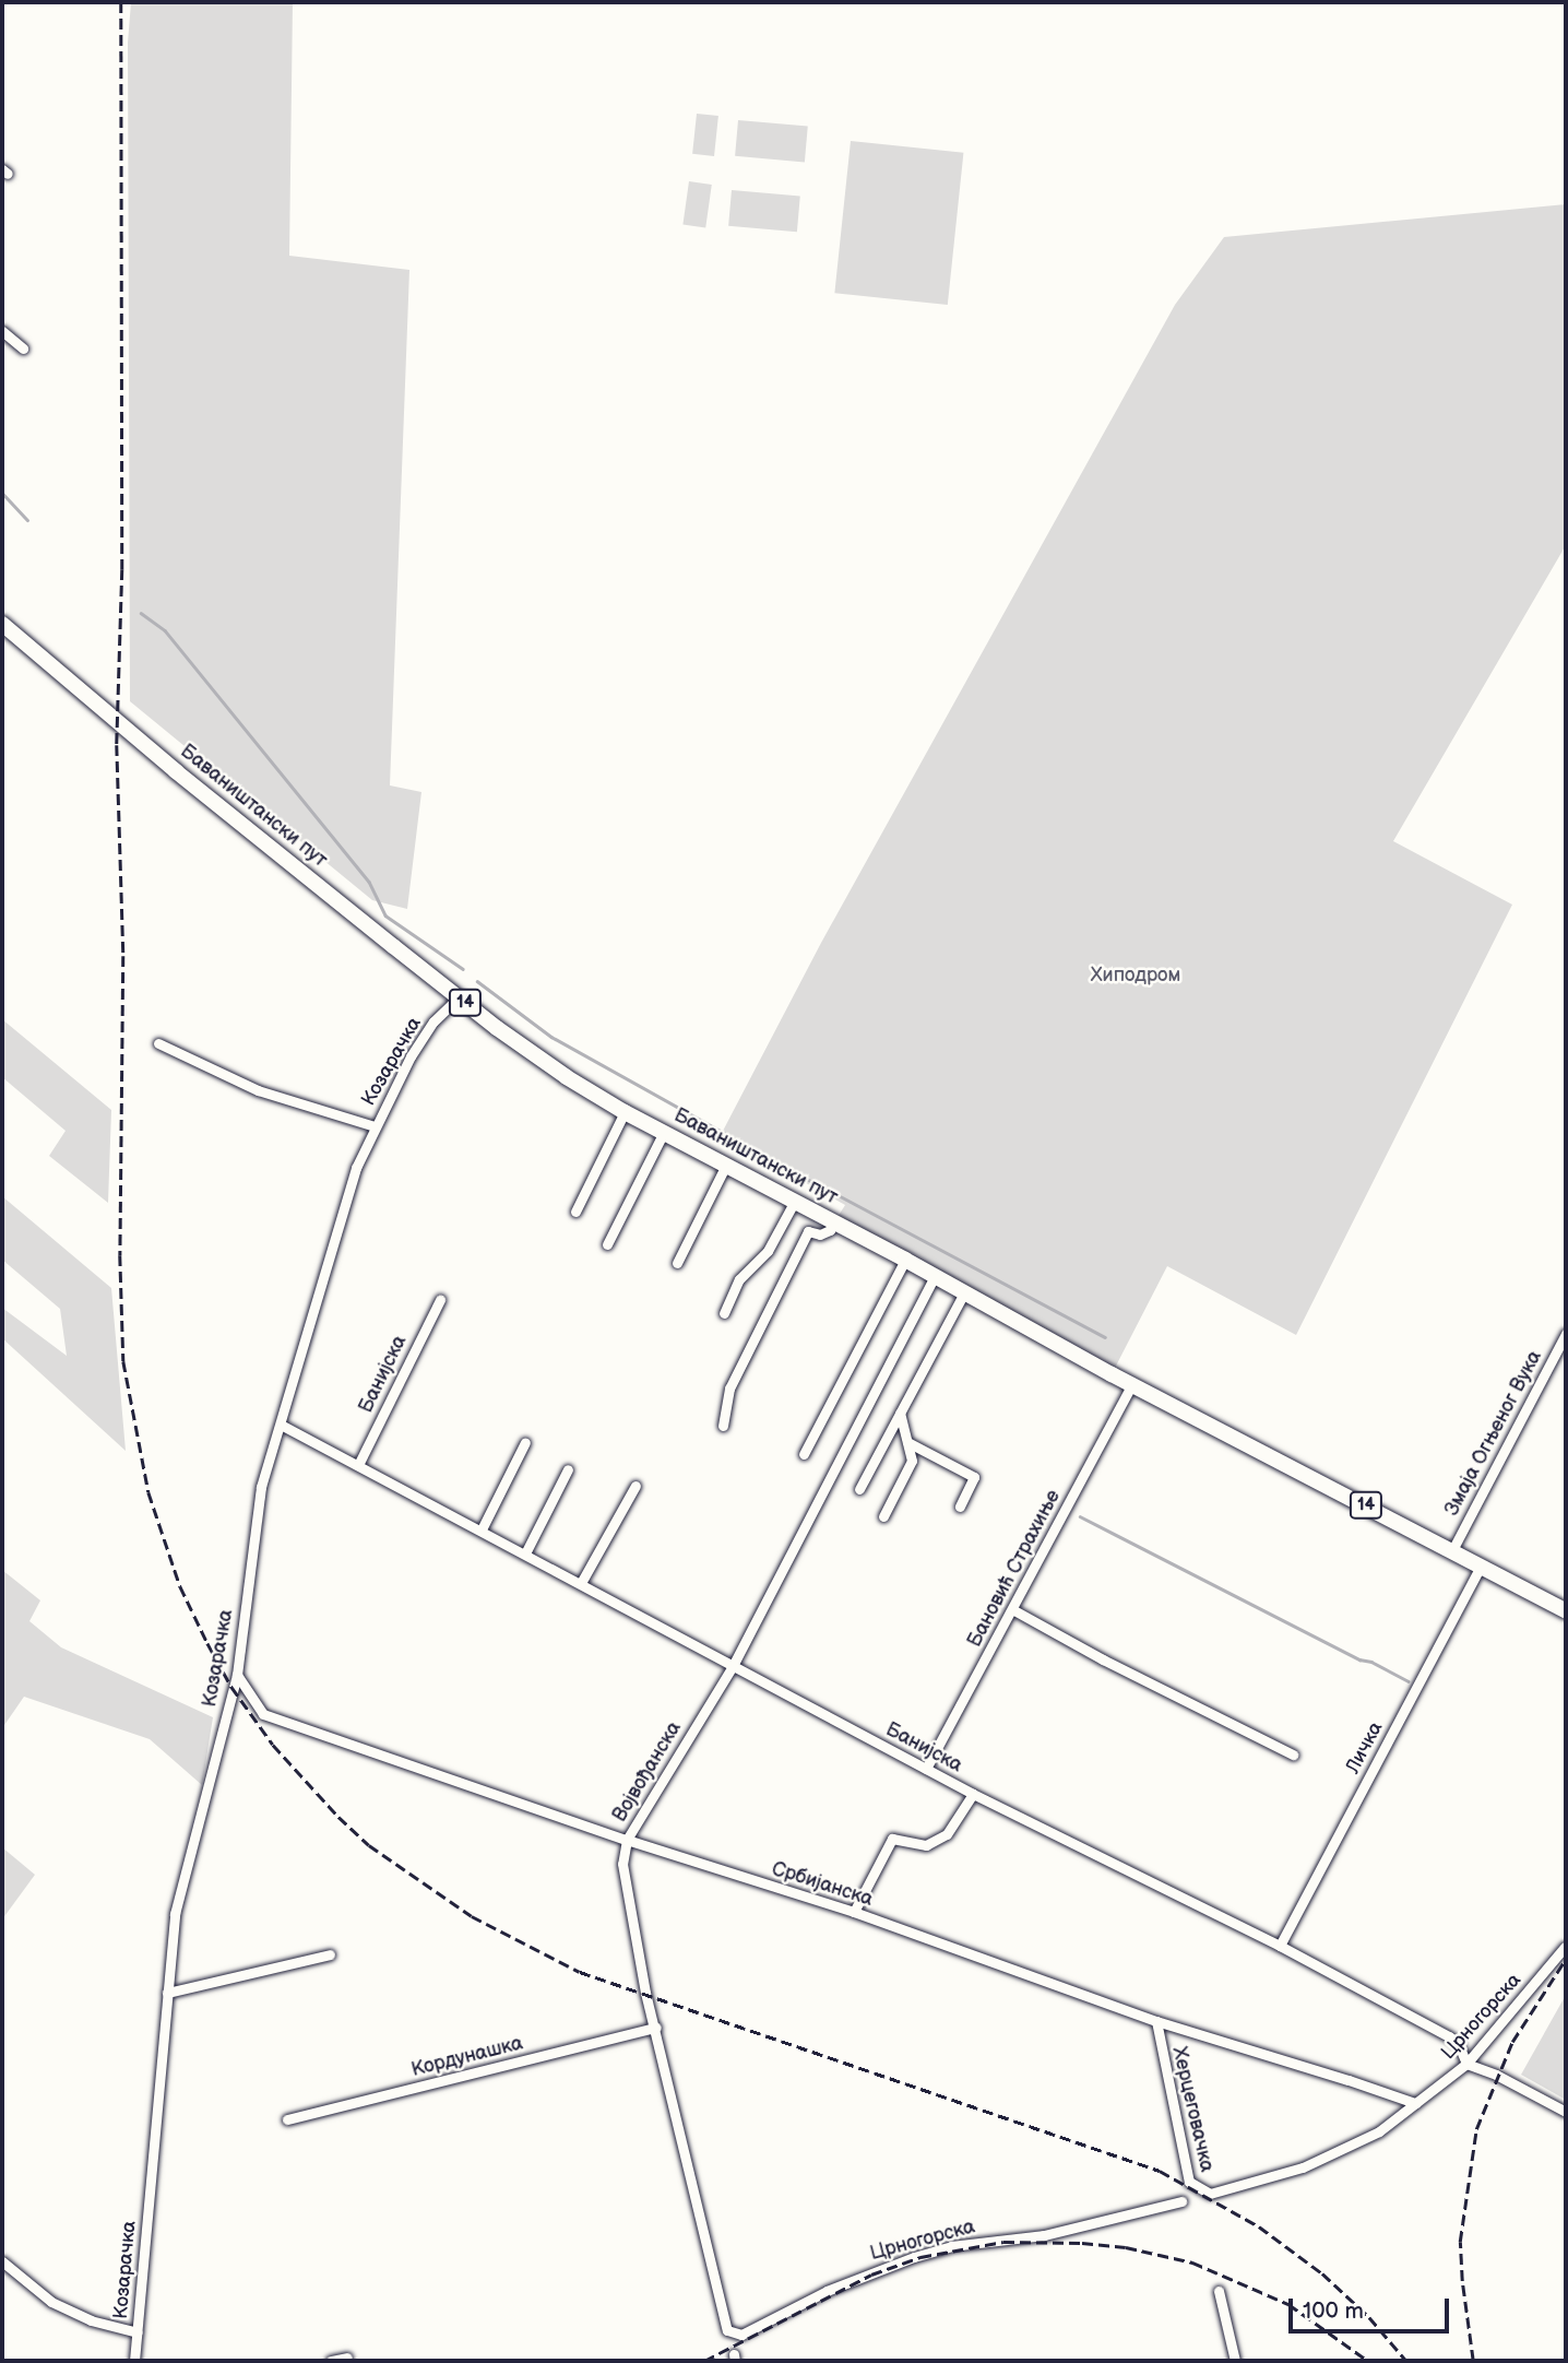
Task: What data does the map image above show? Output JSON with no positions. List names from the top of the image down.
{
  "streets": {
    "main road": ["Баваништански пут", "14"],
    "street": [
      "Козарачка",
      "Банијска",
      "Змаја Огњеног Вука",
      "Бановић Страхиње",
      "Личка",
      "Војвођанска",
      "Србијанска",
      "Црногорска",
      "Кордунашка",
      "Херцеговачка"
    ]
  },
  "crossings": [
    ["Баваништански пут", "Козарачка"],
    ["Баваништански пут", "Змаја Огњеног Вука"],
    ["Баваништански пут", "Бановић Страхиње"],
    ["Баваништански пут", "Личка"],
    ["Баваништански пут", "Војвођанска"],
    ["Козарачка", "Банијска"],
    ["Козарачка", "Србијанска"],
    ["Банијска", "Бановић Страхиње"],
    ["Банијска", "Личка"],
    ["Банијска", "Војвођанска"],
    ["Банијска", "Црногорска"],
    ["Војвођанска", "Србијанска"],
    ["Војвођанска", "Црногорска"],
    ["Војвођанска", "Кордунашка"],
    ["Србијанска", "Црногорска"],
    ["Србијанска", "Херцеговачка"],
    ["Црногорска", "Херцеговачка"]
  ],
  "parks": ["Хиподром"],
  "scale_bar": "100 m"
}
